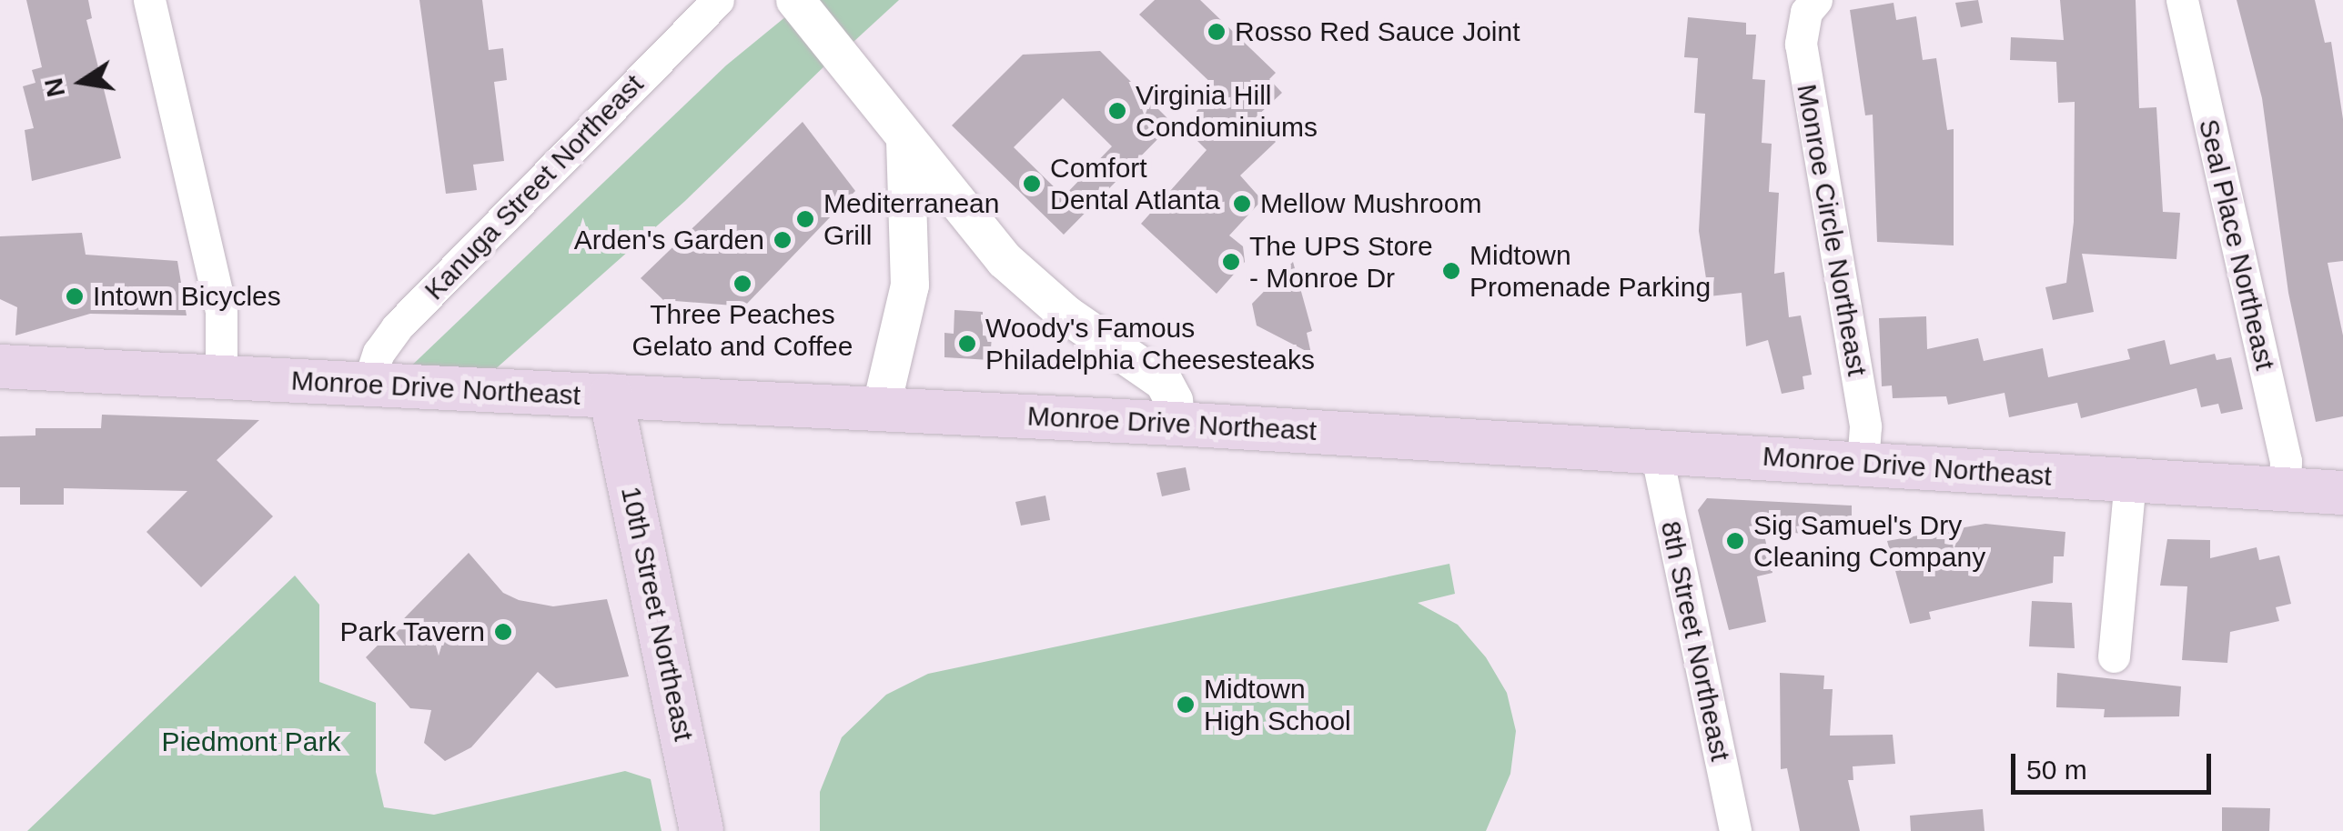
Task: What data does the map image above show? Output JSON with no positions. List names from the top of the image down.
{
  "streets": {
    "main road": ["Monroe Drive Northeast", "10th Street Northeast"],
    "street": [
      "Kanuga Street Northeast",
      "Monroe Circle Northeast",
      "Seal Place Northeast",
      "8th Street Northeast"
    ]
  },
  "crossings": [
    ["Kanuga Street Northeast", "Monroe Drive Northeast"],
    ["Monroe Circle Northeast", "Monroe Drive Northeast"],
    ["Seal Place Northeast", "Monroe Drive Northeast"],
    ["Monroe Drive Northeast", "10th Street Northeast"],
    ["Monroe Drive Northeast", "8th Street Northeast"]
  ],
  "parks": ["Piedmont Park"],
  "places": [
    "Rosso Red Sauce Joint",
    "Virginia Hill Condominiums",
    "Comfort Dental Atlanta",
    "Mellow Mushroom",
    "Mediterranean Grill",
    "Arden's Garden",
    "The UPS Store - Monroe Dr",
    "Midtown Promenade Parking",
    "Three Peaches Gelato and Coffee",
    "Intown Bicycles",
    "Woody's Famous Philadelphia Cheesesteaks",
    "Sig Samuel's Dry Cleaning Company",
    "Park Tavern",
    "Midtown High School"
  ],
  "scale_bar": "50 m",
  "north": "left"
}
